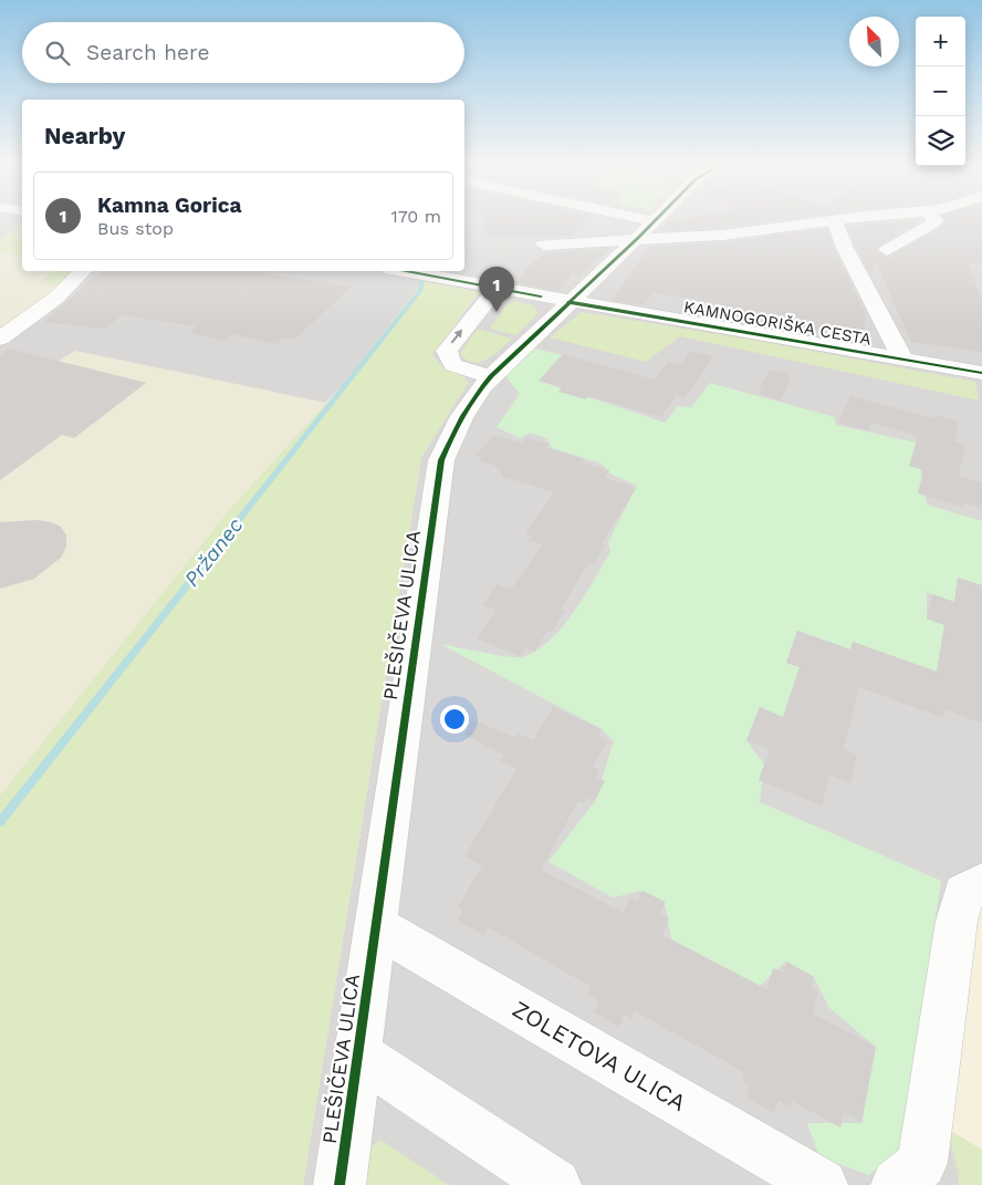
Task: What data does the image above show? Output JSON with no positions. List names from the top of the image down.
{
  "streets": {
    "street": ["KAMNOGORIŠKA CESTA", "PLEŠIČEVA ULICA", "ZOLETOVA ULICA"]
  },
  "crossings": [
    ["KAMNOGORIŠKA CESTA", "PLEŠIČEVA ULICA"],
    ["PLEŠIČEVA ULICA", "ZOLETOVA ULICA"]
  ],
  "water": ["Pržanec"],
  "north": "top left",
  "page": {
    "map_buttons": ["+", "−"],
    "search": "Search here",
    "heading": "Nearby",
    "list": [
      {
        "mark": "1",
        "name": "Kamna Gorica",
        "note": "Bus stop",
        "value": "170 m"
      }
    ],
    "pins": "1"
  }
}
